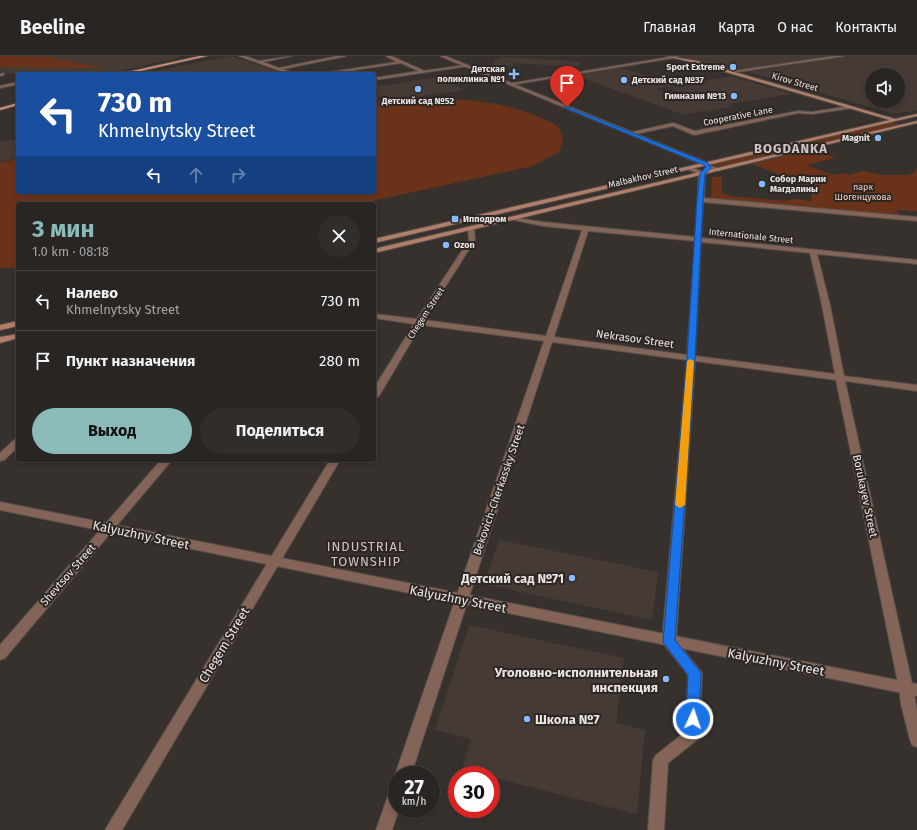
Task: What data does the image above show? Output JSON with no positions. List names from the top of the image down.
{
  "streets": {
    "main road": ["Kirov Street", "Malbakhov Street"],
    "street": [
      "Cooperative Lane",
      "Internationale Street",
      "Chegem Street",
      "Nekrasov Street",
      "Bekovich-Cherkassky Street",
      "Borukayev Street",
      "Kalyuzhny Street",
      "Shevtsov Street"
    ]
  },
  "crossings": [
    ["Kirov Street", "Cooperative Lane"],
    ["Kirov Street", "Malbakhov Street"],
    ["Malbakhov Street", "Internationale Street"],
    ["Malbakhov Street", "Chegem Street"],
    ["Internationale Street", "Bekovich-Cherkassky Street"],
    ["Internationale Street", "Borukayev Street"],
    ["Chegem Street", "Nekrasov Street"],
    ["Chegem Street", "Kalyuzhny Street"],
    ["Nekrasov Street", "Bekovich-Cherkassky Street"],
    ["Nekrasov Street", "Borukayev Street"],
    ["Bekovich-Cherkassky Street", "Kalyuzhny Street"],
    ["Borukayev Street", "Kalyuzhny Street"],
    ["Kalyuzhny Street", "Shevtsov Street"]
  ],
  "districts": ["BOGDANKA", "INDUSTRIAL TOWNSHIP"],
  "parks": ["парк Шогенцукова"],
  "places": {
    "other": [
      "Sport Extreme",
      "Детский сад №37",
      "Детский сад №52",
      "Гимназия №13",
      "Magnit",
      "Собор Марии Магдалины",
      "Ozon",
      "Детский сад №71",
      "Уголовно-исполнительная инспекция",
      "Школа №7"
    ],
    "health": ["Детская поликлинка №1"],
    "transit": ["Ипподром"]
  },
  "page": {
    "header": "Beeline",
    "nav": [
      "Главная",
      "Карта",
      "О нас",
      "Контакты"
    ],
    "turn": ["730 m", "Khmelnytsky Street"],
    "heading": ["3 мин", "1.0 km · 08:18"],
    "list": [
      {
        "name": "Налево",
        "note": "Khmelnytsky Street",
        "value": "730 m"
      },
      {
        "name": "Пункт назначения",
        "value": "280 m"
      }
    ],
    "buttons": ["Выход", "Поделиться"],
    "speed": "27 km/h",
    "limit": "30"
  }
}
